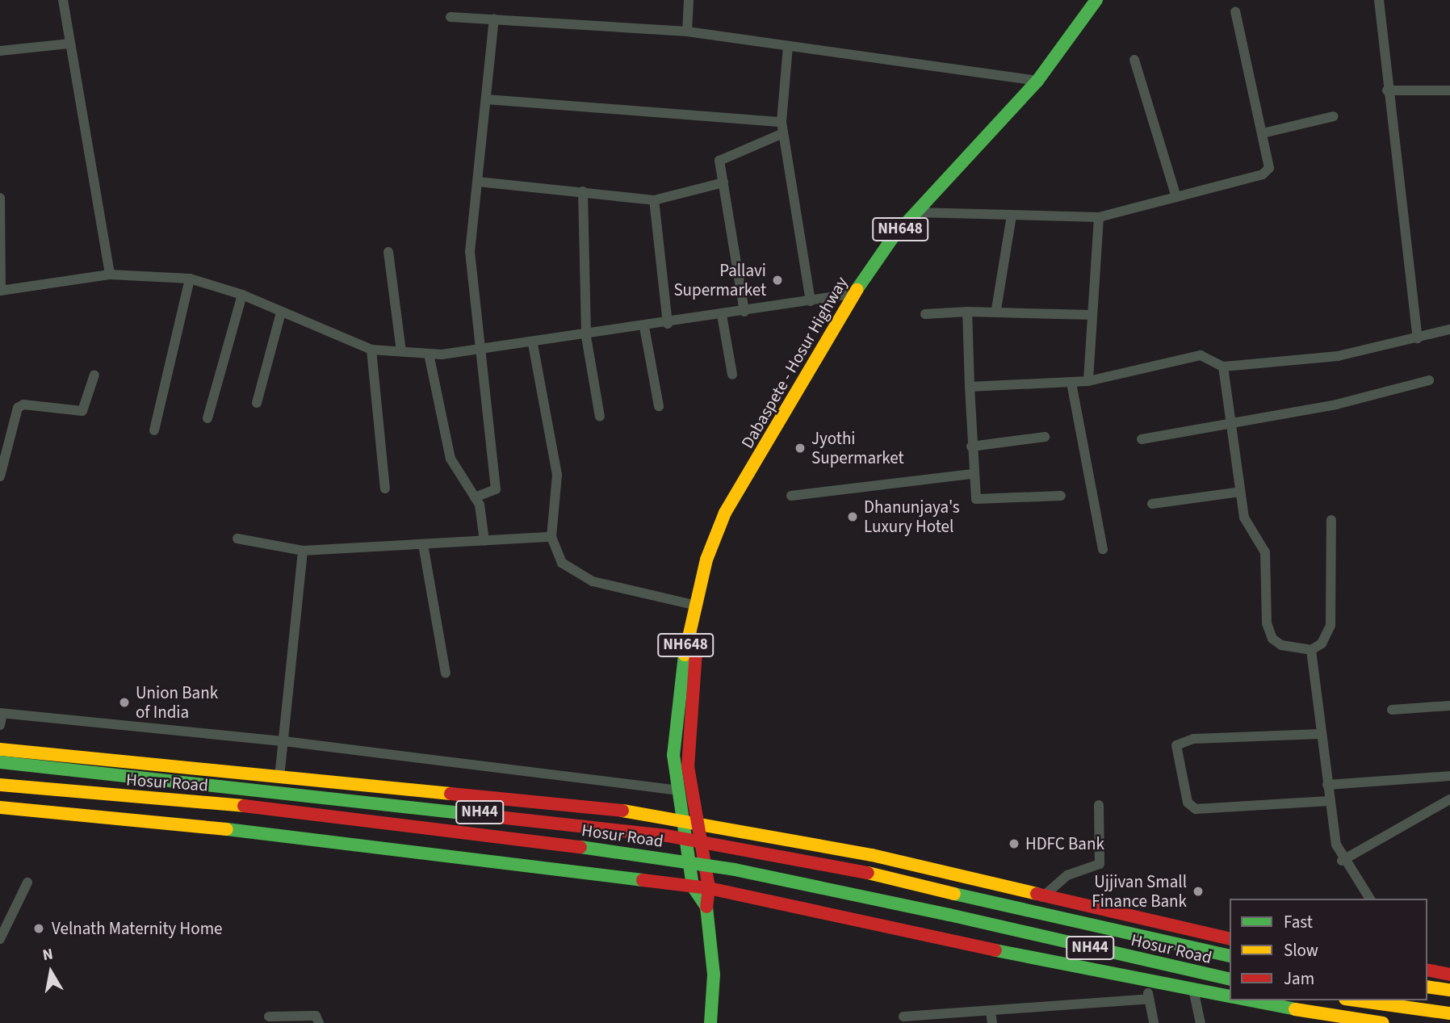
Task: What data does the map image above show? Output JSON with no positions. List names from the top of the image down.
{
  "streets": {
    "main road": [
      "NH648",
      "Dabaspete - Hosur Highway",
      "Hosur Road",
      "NH44"
    ]
  },
  "crossings": [
    ["NH648", "Dabaspete - Hosur Highway"]
  ],
  "places": [
    "Pallavi Supermarket",
    "Jyothi Supermarket",
    "Dhanunjaya's Luxury Hotel",
    "Union Bank of India",
    "HDFC Bank",
    "Ujjivan Small Finance Bank",
    "Velnath Maternity Home"
  ],
  "legend": ["Fast", "Slow", "Jam"],
  "north": "top"
}
